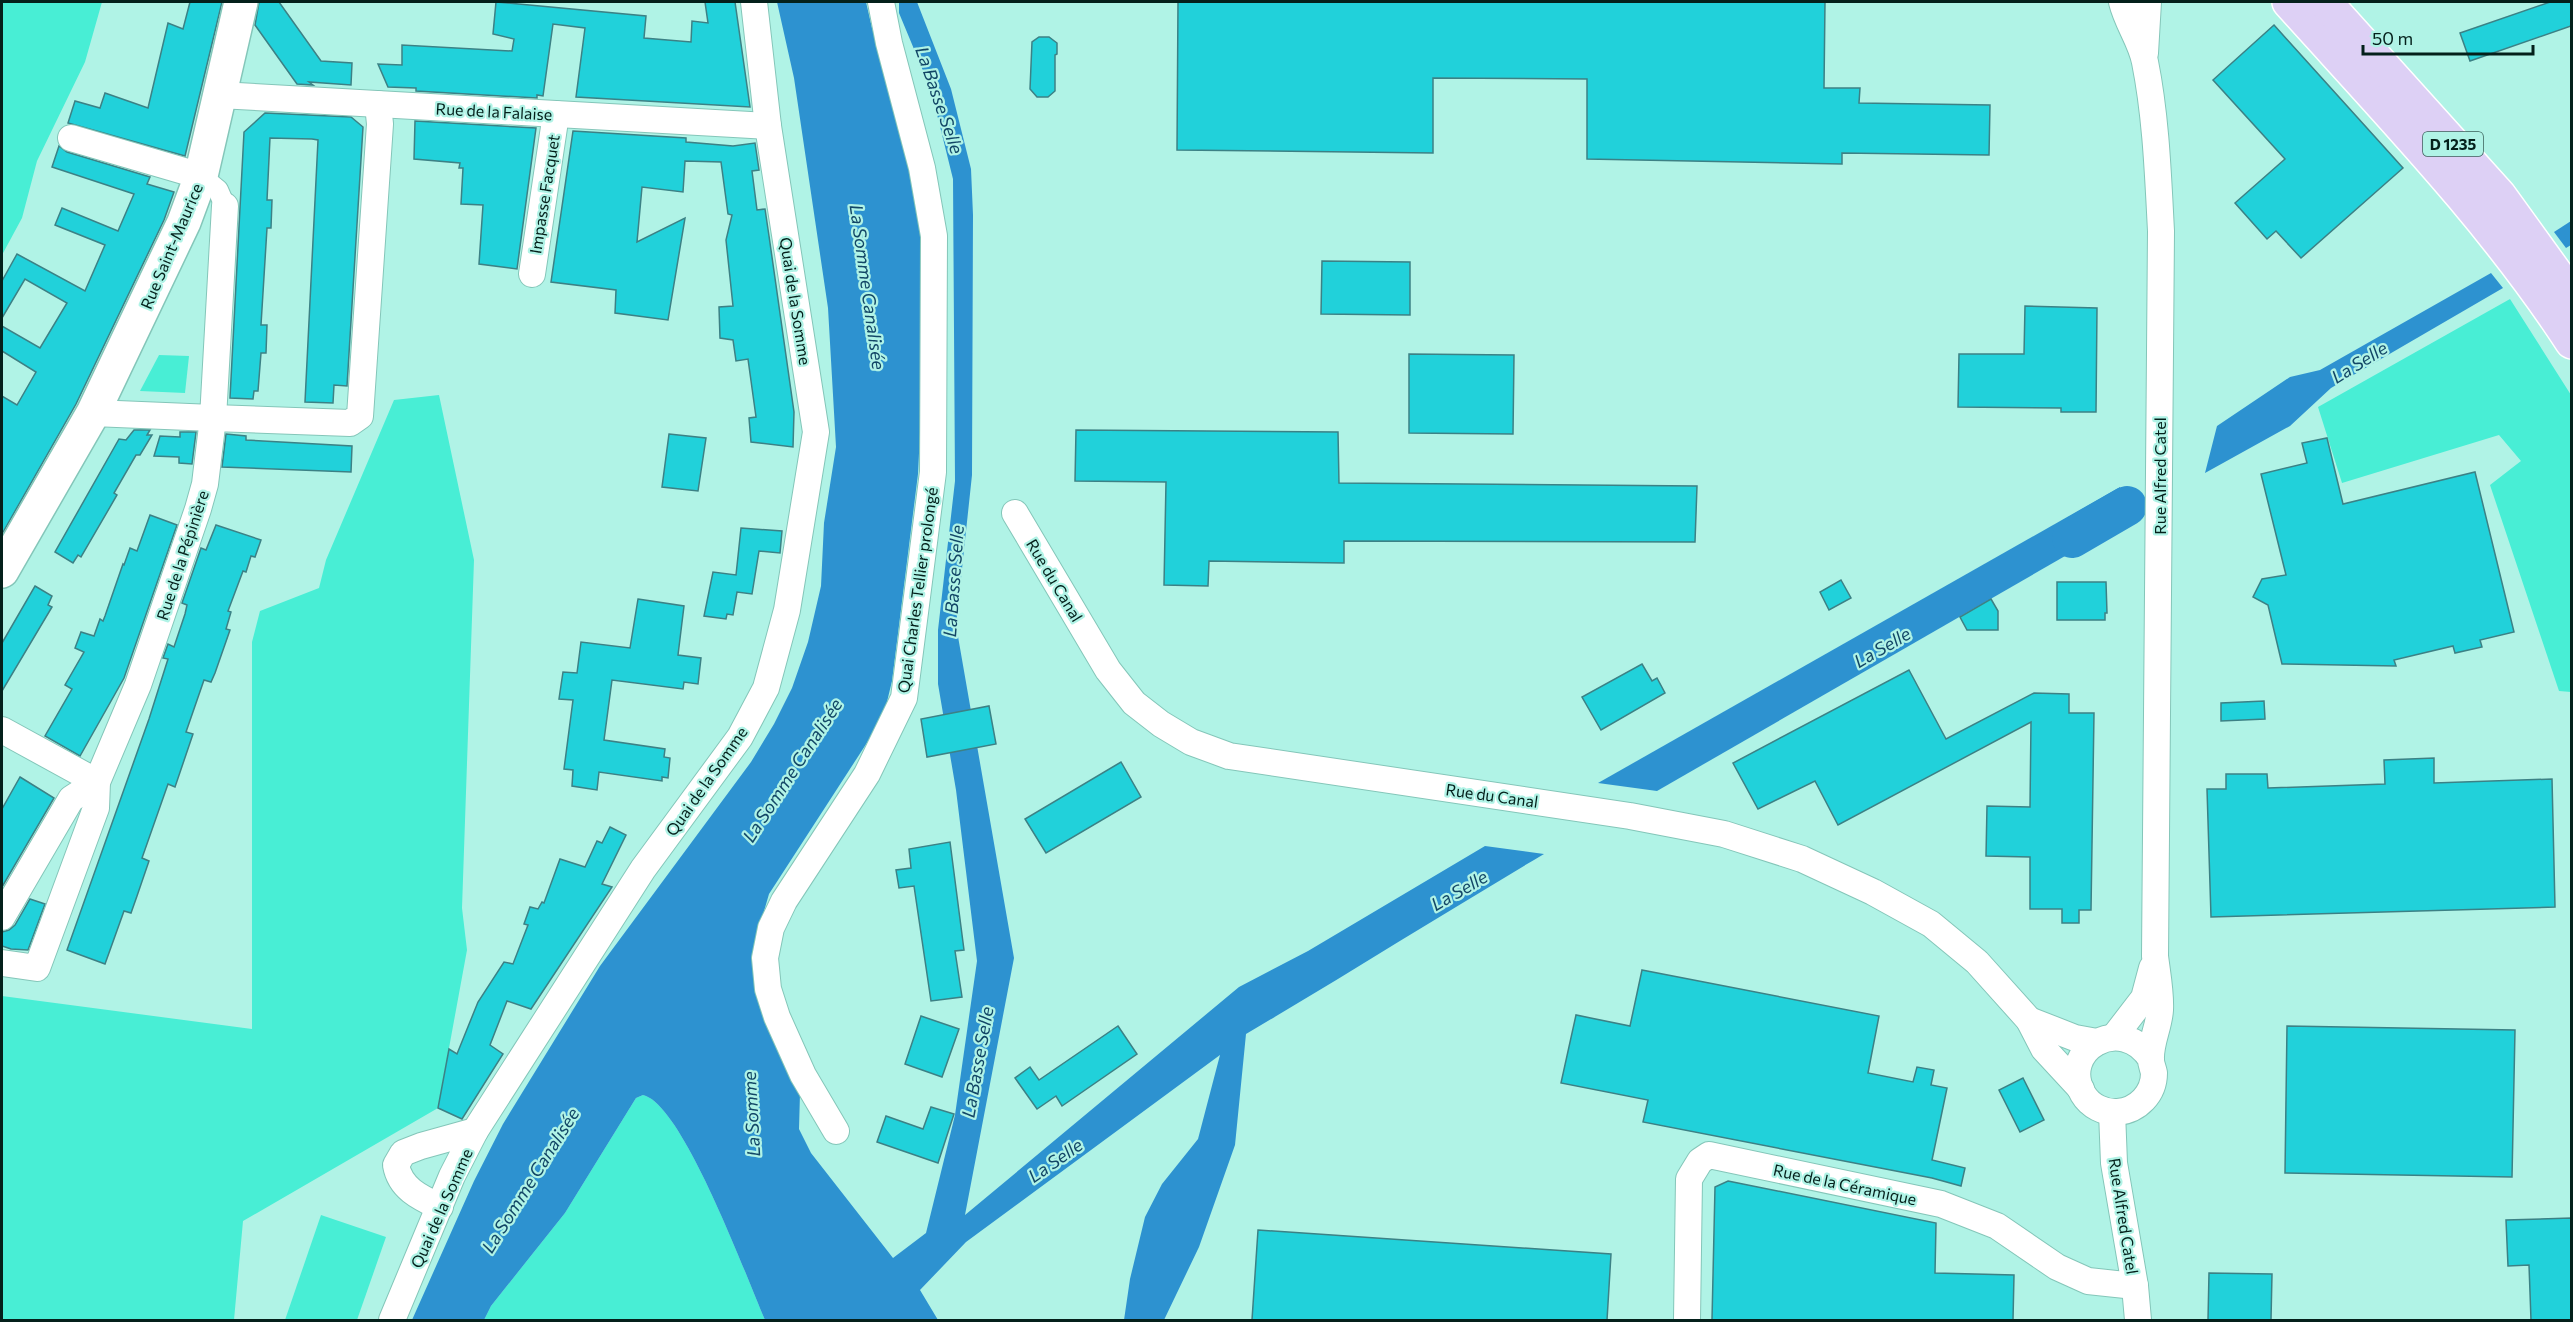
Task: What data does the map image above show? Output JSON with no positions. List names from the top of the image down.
{
  "streets": {
    "main road": ["D 1235"],
    "street": [
      "Rue de la Falaise",
      "Impasse Facquet",
      "Rue Saint-Maurice",
      "Quai de la Somme",
      "Rue Alfred Catel",
      "Rue de la Pépinière",
      "Rue du Canal",
      "Quai Charles Tellier prolongé",
      "Rue de la Céramique"
    ]
  },
  "crossings": [
    ["Rue de la Falaise", "Impasse Facquet"],
    ["Rue de la Falaise", "Rue Saint-Maurice"],
    ["Rue de la Falaise", "Quai de la Somme"],
    ["Rue Saint-Maurice", "Rue de la Pépinière"],
    ["Rue Alfred Catel", "Rue du Canal"],
    ["Rue Alfred Catel", "Rue de la Céramique"]
  ],
  "water": [
    "La Basse Selle",
    "La Somme Canalisée",
    "La Selle",
    "La Somme"
  ],
  "scale_bar": "50 m"
}
